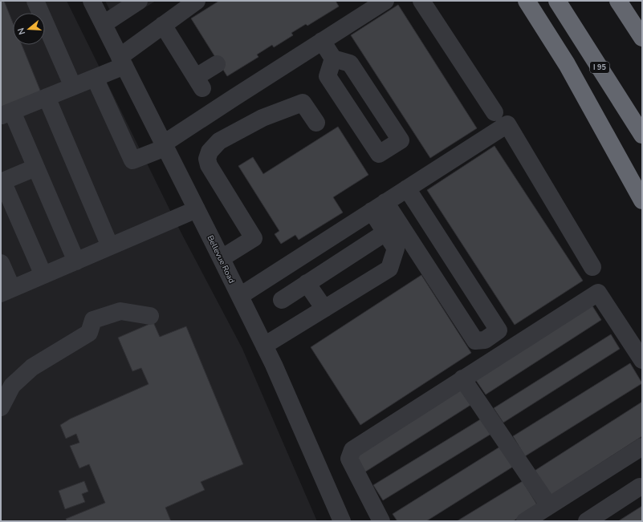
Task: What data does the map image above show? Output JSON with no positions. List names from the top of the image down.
{
  "streets": {
    "highway": ["I 95"],
    "street": ["Bellevue Road"]
  },
  "north": "left"
}
